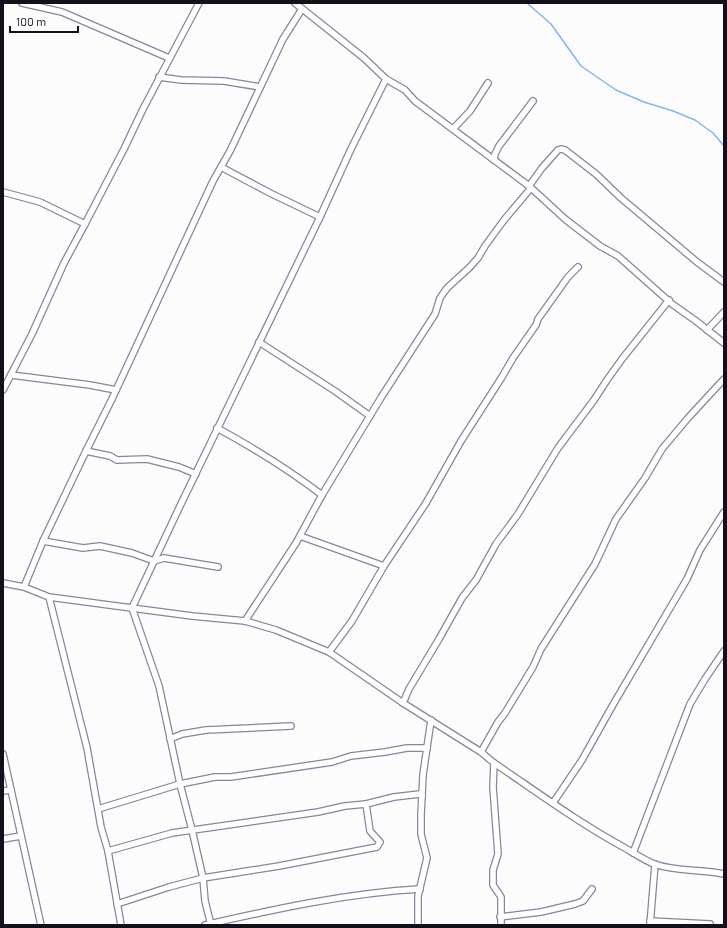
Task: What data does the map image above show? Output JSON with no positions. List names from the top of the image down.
{
  "scale_bar": "100 m"
}
